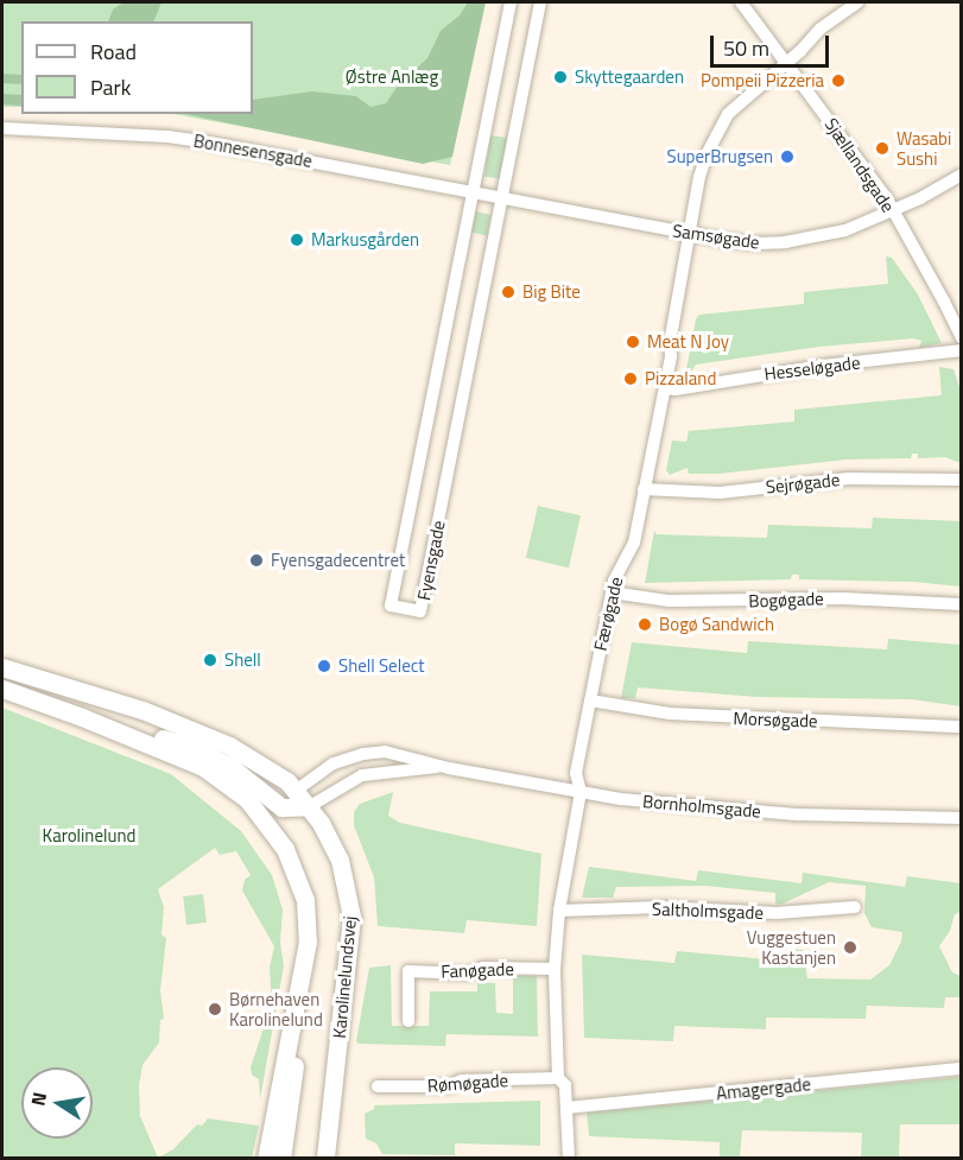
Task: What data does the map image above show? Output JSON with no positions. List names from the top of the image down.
{
  "streets": {
    "main road": ["Karolinelundsvej"],
    "street": [
      "Bonnesensgade",
      "Sjællandsgade",
      "Samsøgade",
      "Hesseløgade",
      "Sejrøgade",
      "Fyensgade",
      "Bogøgade",
      "Færøgade",
      "Morsøgade",
      "Bornholmsgade",
      "Saltholmsgade",
      "Fanøgade",
      "Rømøgade",
      "Amagergade"
    ]
  },
  "crossings": [
    ["Bonnesensgade", "Samsøgade"],
    ["Bonnesensgade", "Fyensgade"],
    ["Sjællandsgade", "Samsøgade"],
    ["Sjællandsgade", "Færøgade"],
    ["Samsøgade", "Fyensgade"],
    ["Samsøgade", "Færøgade"],
    ["Hesseløgade", "Færøgade"],
    ["Sejrøgade", "Færøgade"],
    ["Bogøgade", "Færøgade"],
    ["Færøgade", "Morsøgade"],
    ["Færøgade", "Bornholmsgade"],
    ["Færøgade", "Saltholmsgade"],
    ["Færøgade", "Fanøgade"],
    ["Færøgade", "Rømøgade"],
    ["Færøgade", "Amagergade"],
    ["Bornholmsgade", "Karolinelundsvej"]
  ],
  "parks": ["Østre Anlæg", "Karolinelund"],
  "places": [
    "Skyttegaarden",
    "Pompeii Pizzeria",
    "Wasabi Sushi",
    "SuperBrugsen",
    "Markusgården",
    "Big Bite",
    "Meat N Joy",
    "Pizzaland",
    "Fyensgadecentret",
    "Bogø Sandwich",
    "Shell",
    "Shell Select",
    "Vuggestuen Kastanjen",
    "Børnehaven Karolinelund"
  ],
  "legend": ["Road", "Park"],
  "scale_bar": "50 m",
  "north": "left"
}
